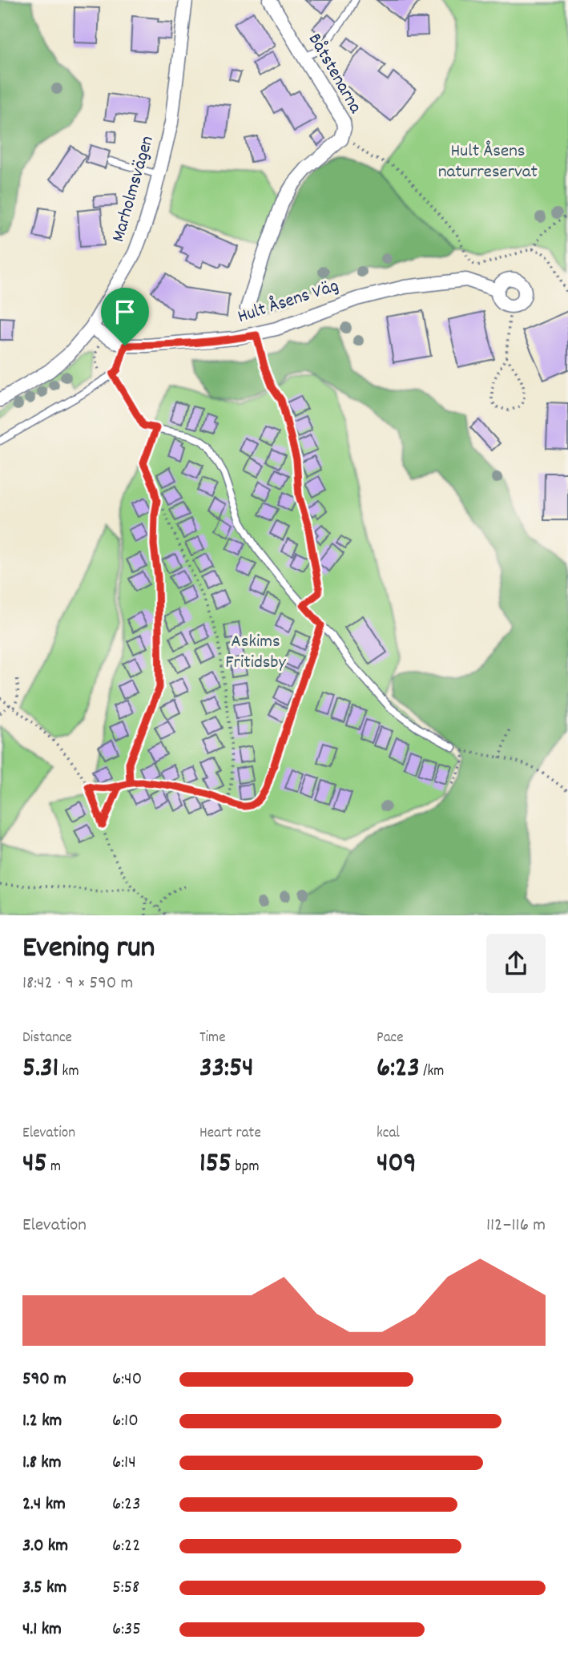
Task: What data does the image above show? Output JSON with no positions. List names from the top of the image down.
{
  "streets": {
    "street": ["Båtstenarna", "Marholmsvägen", "Hult Åsens Väg"]
  },
  "crossings": [
    ["Marholmsvägen", "Hult Åsens Väg"]
  ],
  "parks": ["Hult Åsens naturreservat", "Askims Fritidsby"],
  "page": {
    "heading": ["Evening run", "18:42 · 9 × 590 m"],
    "stats": [
      ["Distance", "5.31 km"],
      ["Time", "33:54"],
      ["Pace", "6:23 /km"],
      ["Elevation", "45 m"],
      ["Heart rate", "155 bpm"],
      ["kcal", "409"]
    ],
    "chart": ["Elevation", "112–116 m"],
    "list": [
      {
        "name": "590 m",
        "note": "6:40"
      },
      {
        "name": "1.2 km",
        "note": "6:10"
      },
      {
        "name": "1.8 km",
        "note": "6:14"
      },
      {
        "name": "2.4 km",
        "note": "6:23"
      },
      {
        "name": "3.0 km",
        "note": "6:22"
      },
      {
        "name": "3.5 km",
        "note": "5:58"
      },
      {
        "name": "4.1 km",
        "note": "6:35"
      }
    ]
  }
}
